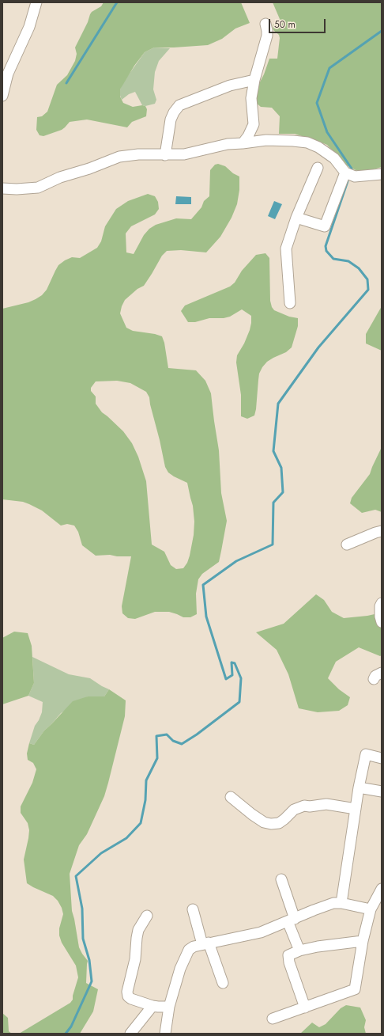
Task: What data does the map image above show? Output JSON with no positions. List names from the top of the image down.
{
  "scale_bar": "50 m"
}
